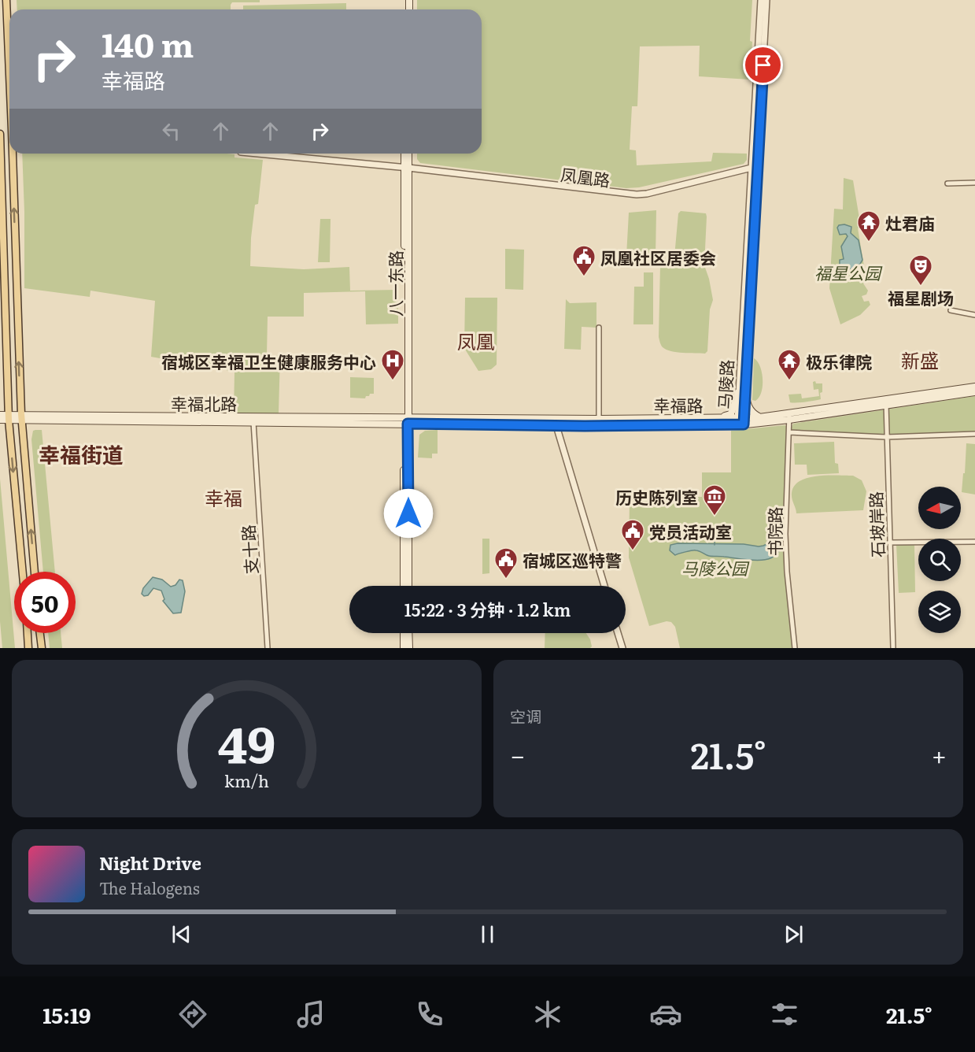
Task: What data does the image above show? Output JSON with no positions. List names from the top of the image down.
{
  "streets": {
    "main road": ["八一东路", "幸福北路", "幸福路"],
    "street": [
      "凤凰路",
      "马陵路",
      "石坡岸路",
      "书院路",
      "支十路"
    ]
  },
  "crossings": [
    ["凤凰路", "八一东路"],
    ["凤凰路", "马陵路"],
    ["八一东路", "幸福北路"],
    ["八一东路", "幸福路"],
    ["马陵路", "幸福路"],
    ["幸福北路", "幸福路"],
    ["幸福北路", "支十路"],
    ["幸福路", "石坡岸路"],
    ["幸福路", "书院路"]
  ],
  "districts": [
    "凤凰",
    "新盛",
    "幸福街道",
    "幸福"
  ],
  "parks": ["福星公园", "马陵公园"],
  "places": {
    "temple": ["灶君庙", "极乐律院"],
    "public building": ["凤凰社区居委会", "党员活动室", "宿城区巡特警"],
    "theatre": ["福星剧场"],
    "hospital": ["宿城区幸福卫生健康服务中心"],
    "museum": ["历史陈列室"]
  },
  "north": "left",
  "page": {
    "turn": ["140 m", "幸福路"],
    "limit": "50",
    "trip": "15:22 · 3 分钟 · 1.2 km",
    "tile": "空调",
    "heat": ["−", "21.5°", "+"],
    "song": ["Night Drive", "The Halogens"],
    "tabs": ["15:19", "21.5°"],
    "gauge": ["49", "km/h"]
  }
}
